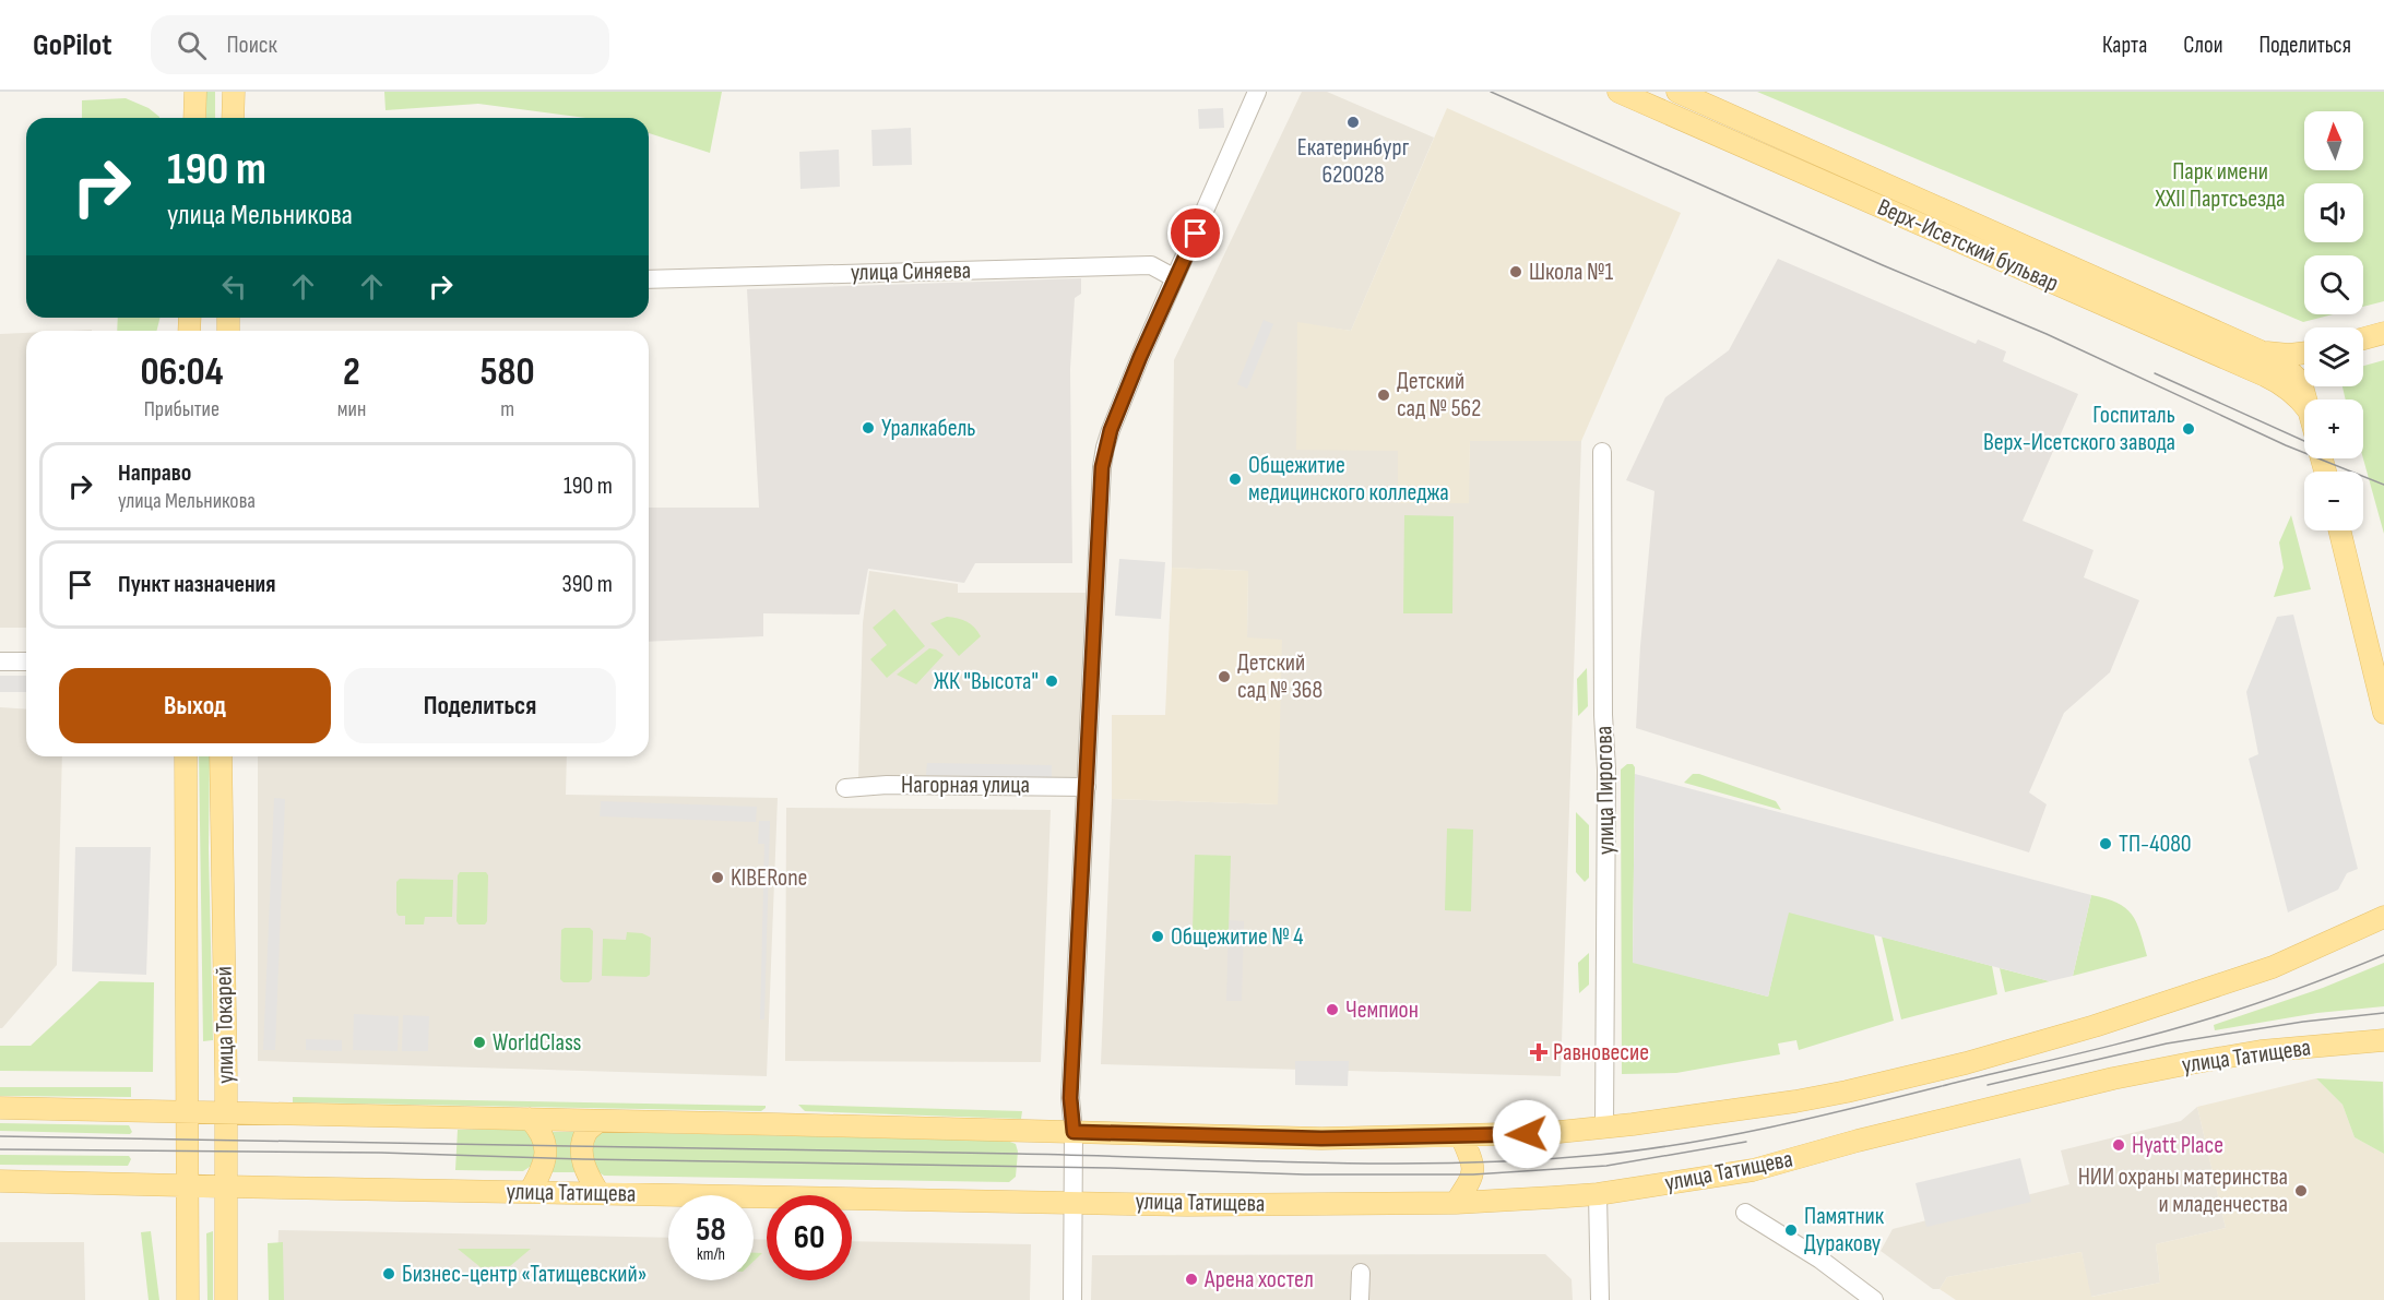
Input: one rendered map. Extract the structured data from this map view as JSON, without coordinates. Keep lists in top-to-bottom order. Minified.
{"streets":{"main road":["Верх-Исетский бульвар","улица Токарей","улица Татищева"],"street":["улица Синяева","Нагорная улица","улица Пирогова"]},"crossings":[["улица Токарей","улица Татищева"]],"parks":["Парк имени XXII Партсъезда"],"places":{"other":["Екатеринбург 620028","Школа №1","Детский сад № 562","Уралкабель","Госпиталь Верх-Исетского завода","Общежитие медицинского колледжа","Детский сад № 368","ЖК \"Высота\"","ТП-4080","KIBERone","Общежитие № 4","Чемпион","WorldClass","Hyatt Place","НИИ охраны материнства и младенчества","Памятник Дуракову","Бизнес-центр «Татищевский»","Арена хостел"],"health":["Равновесие"]},"north":"top","page":{"header":"GoPilot","search":"Поиск","nav":["Карта","Слои","Поделиться"],"map_buttons":["+","−"],"turn":["190 m","улица Мельникова"],"eta":["06:04","Прибытие","2","мин","580","m"],"list":[{"name":"Направо","note":"улица Мельникова","value":"190 m"},{"name":"Пункт назначения","value":"390 m"}],"buttons":["Выход","Поделиться"],"speed":"58 km/h","limit":"60"}}
